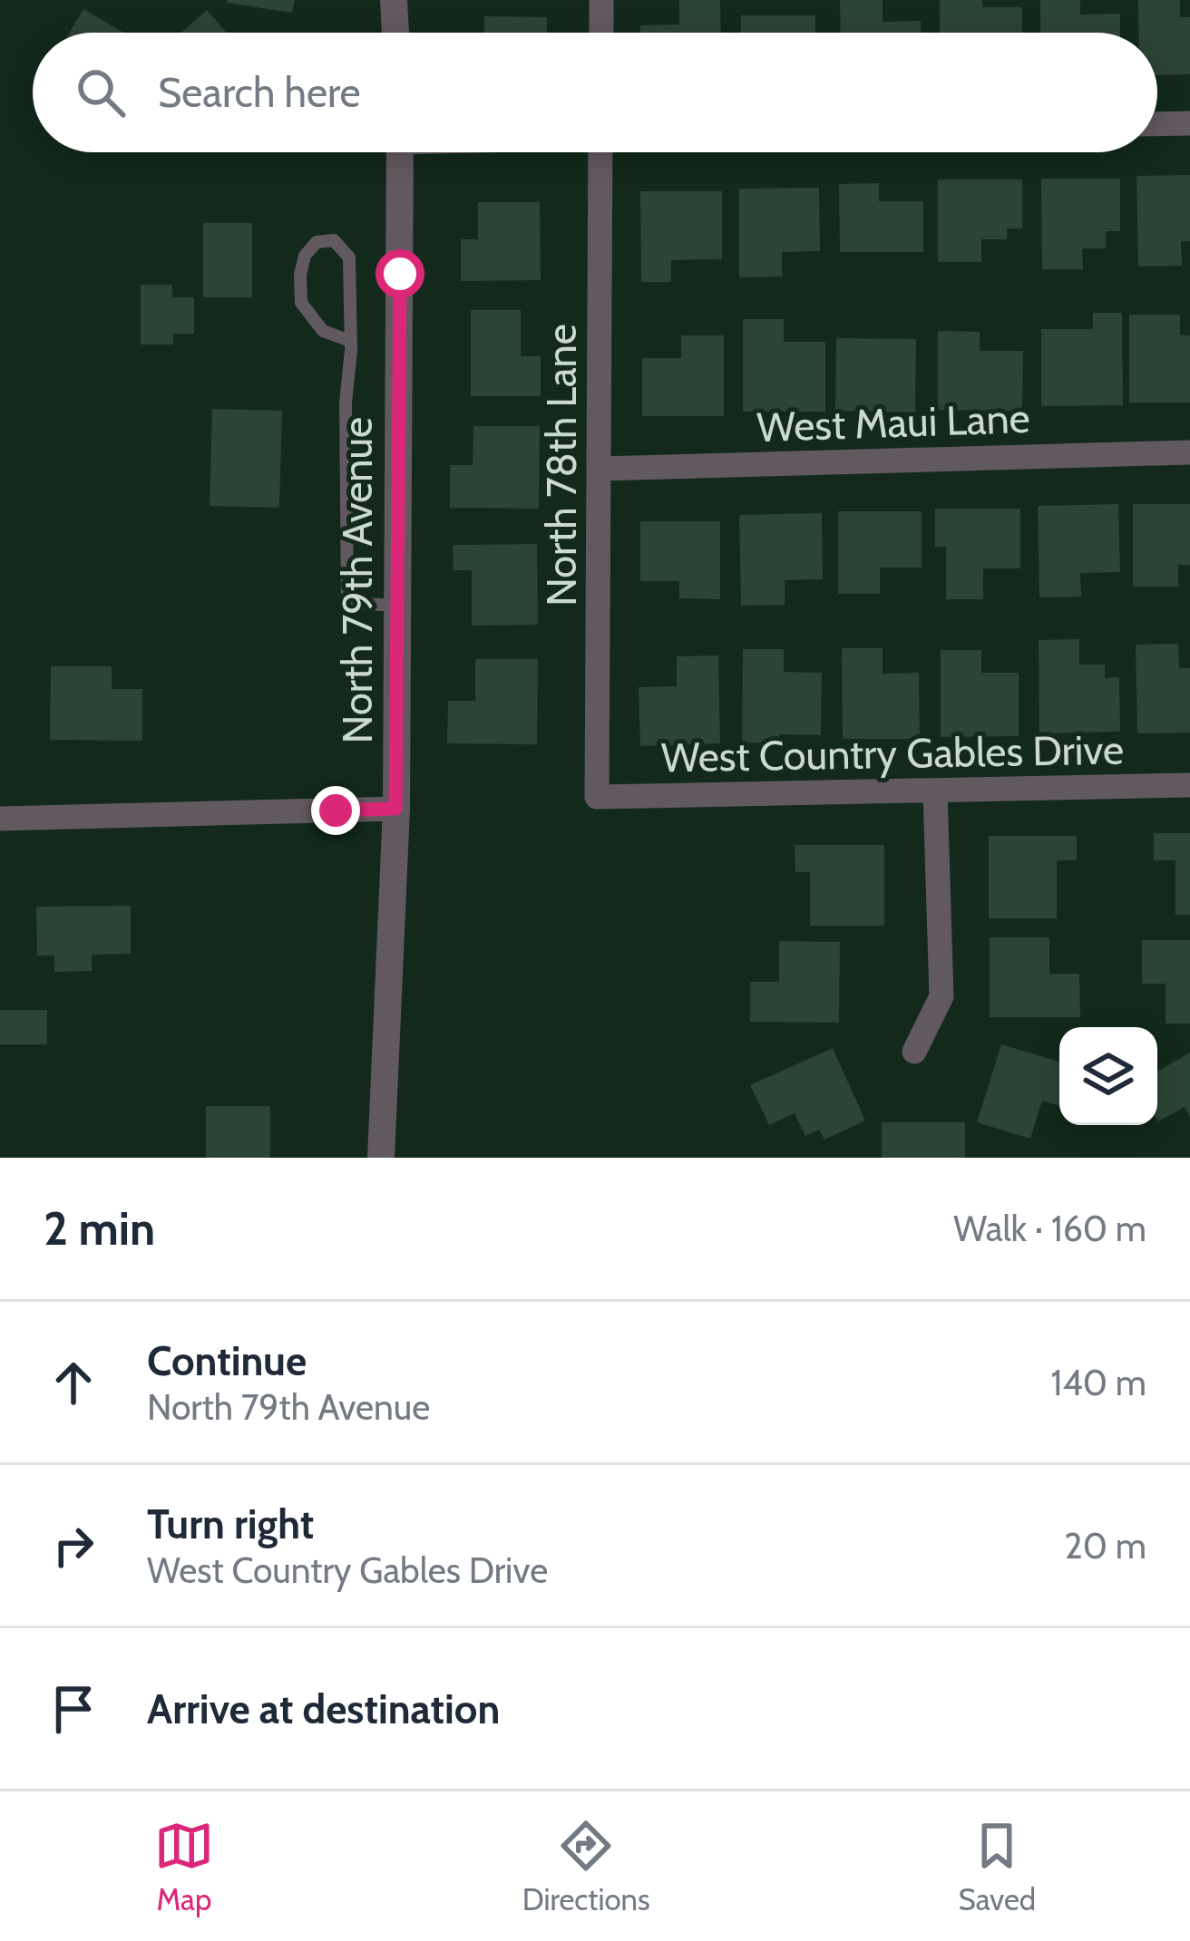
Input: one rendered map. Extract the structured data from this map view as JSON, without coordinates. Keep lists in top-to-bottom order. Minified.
{"streets":{"street":["West Maui Lane","North 78th Lane","North 79th Avenue","West Country Gables Drive"]},"crossings":[["West Maui Lane","North 78th Lane"],["North 78th Lane","West Country Gables Drive"]],"page":{"search":"Search here","heading":["2 min","Walk · 160 m"],"list":[["Continue","North 79th Avenue","140 m"],["Turn right","West Country Gables Drive","20 m"],"Arrive at destination"],"nav":["Map","Directions","Saved"]}}
